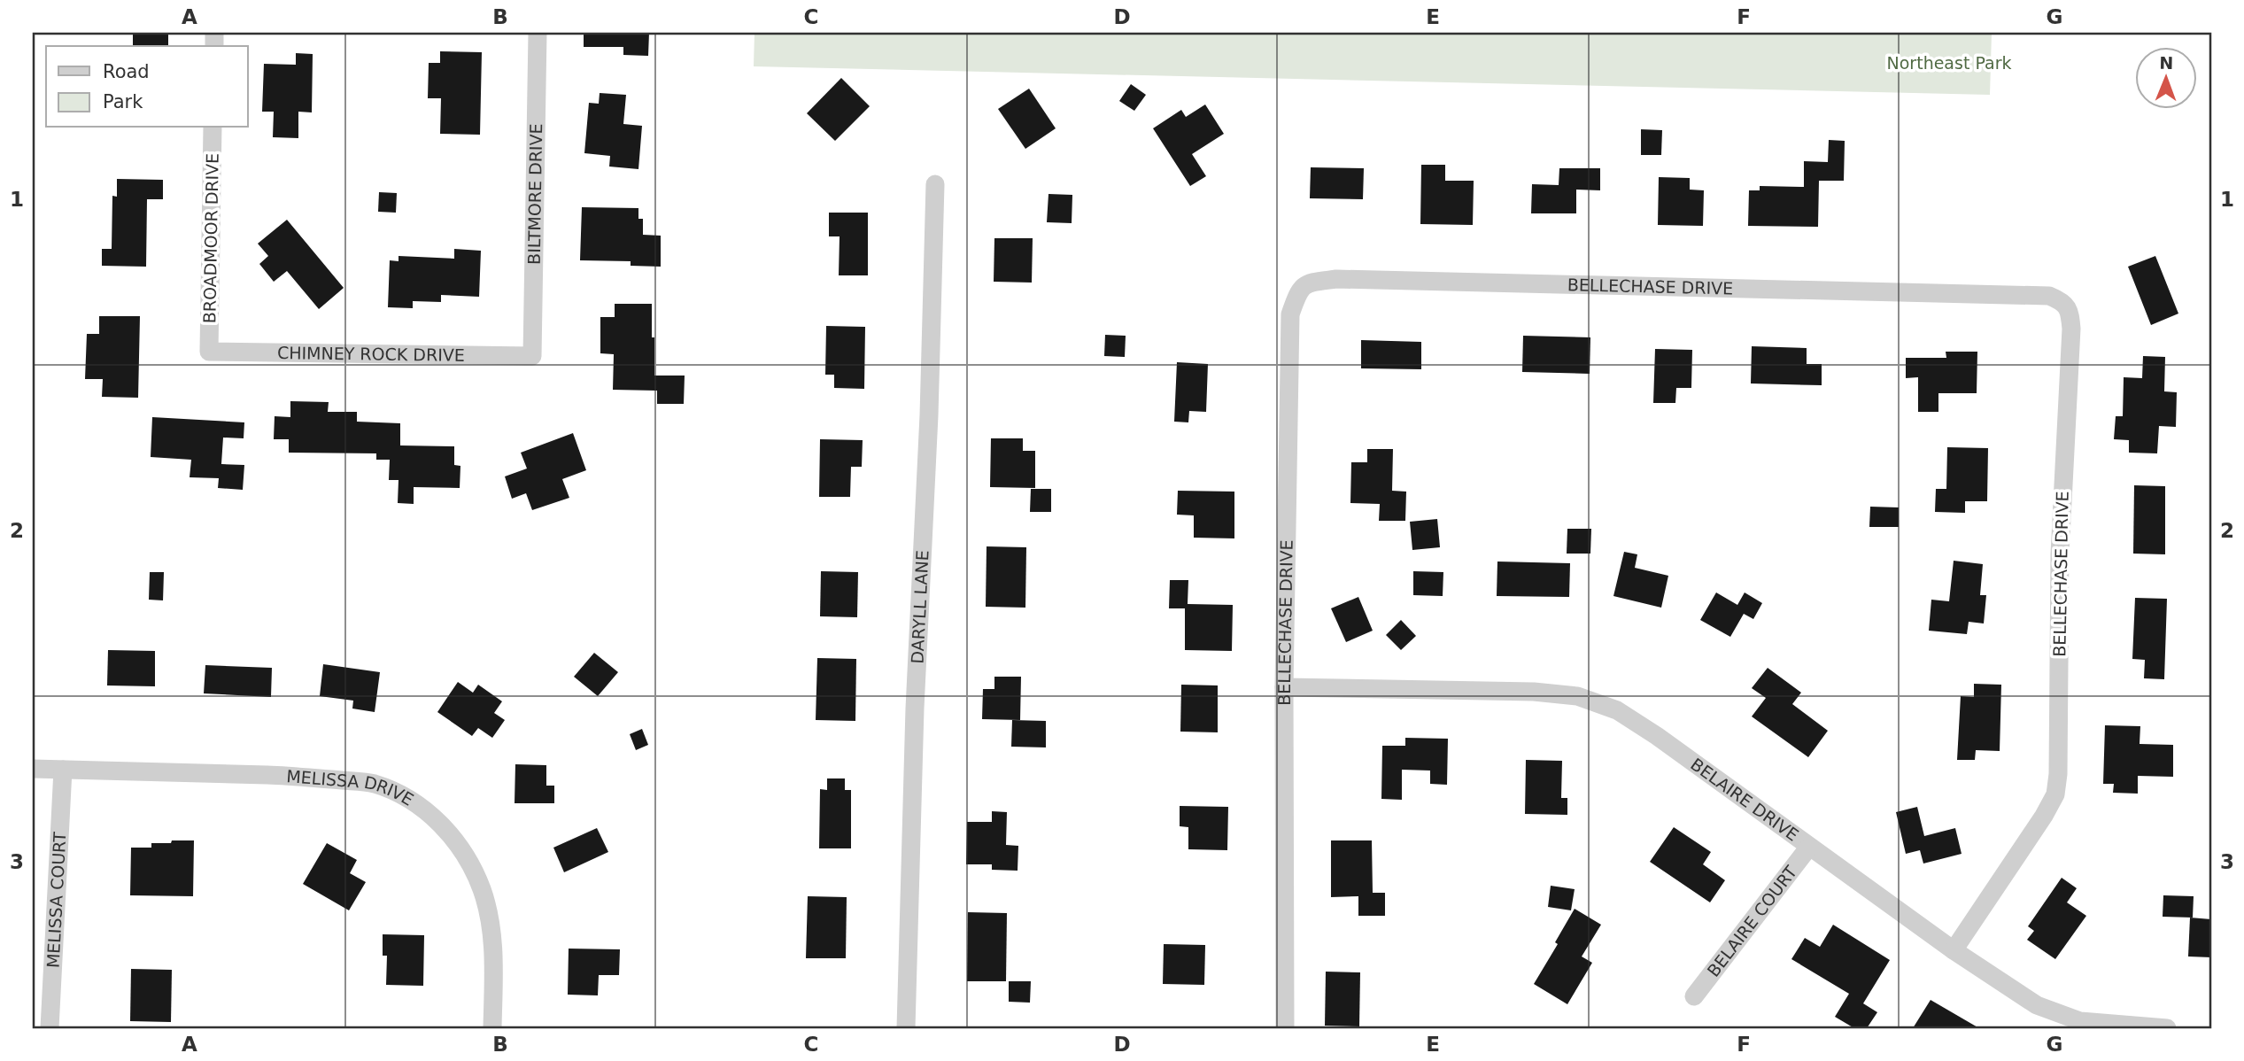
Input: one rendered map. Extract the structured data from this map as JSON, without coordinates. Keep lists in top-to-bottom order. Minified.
{"streets":{"street":["BILTMORE DRIVE","BROADMOOR DRIVE","BELLECHASE DRIVE","CHIMNEY ROCK DRIVE","DARYLL LANE","MELISSA DRIVE","BELAIRE DRIVE","MELISSA COURT","BELAIRE COURT"]},"crossings":[["BILTMORE DRIVE","CHIMNEY ROCK DRIVE"],["BROADMOOR DRIVE","CHIMNEY ROCK DRIVE"],["BELLECHASE DRIVE","BELAIRE DRIVE"],["MELISSA DRIVE","MELISSA COURT"],["BELAIRE DRIVE","BELAIRE COURT"]],"parks":["Northeast Park"],"legend":["Road","Park"],"north":"top","grid":{"columns":["A","B","C","D","E","F","G"],"rows":["1","2","3"]}}
